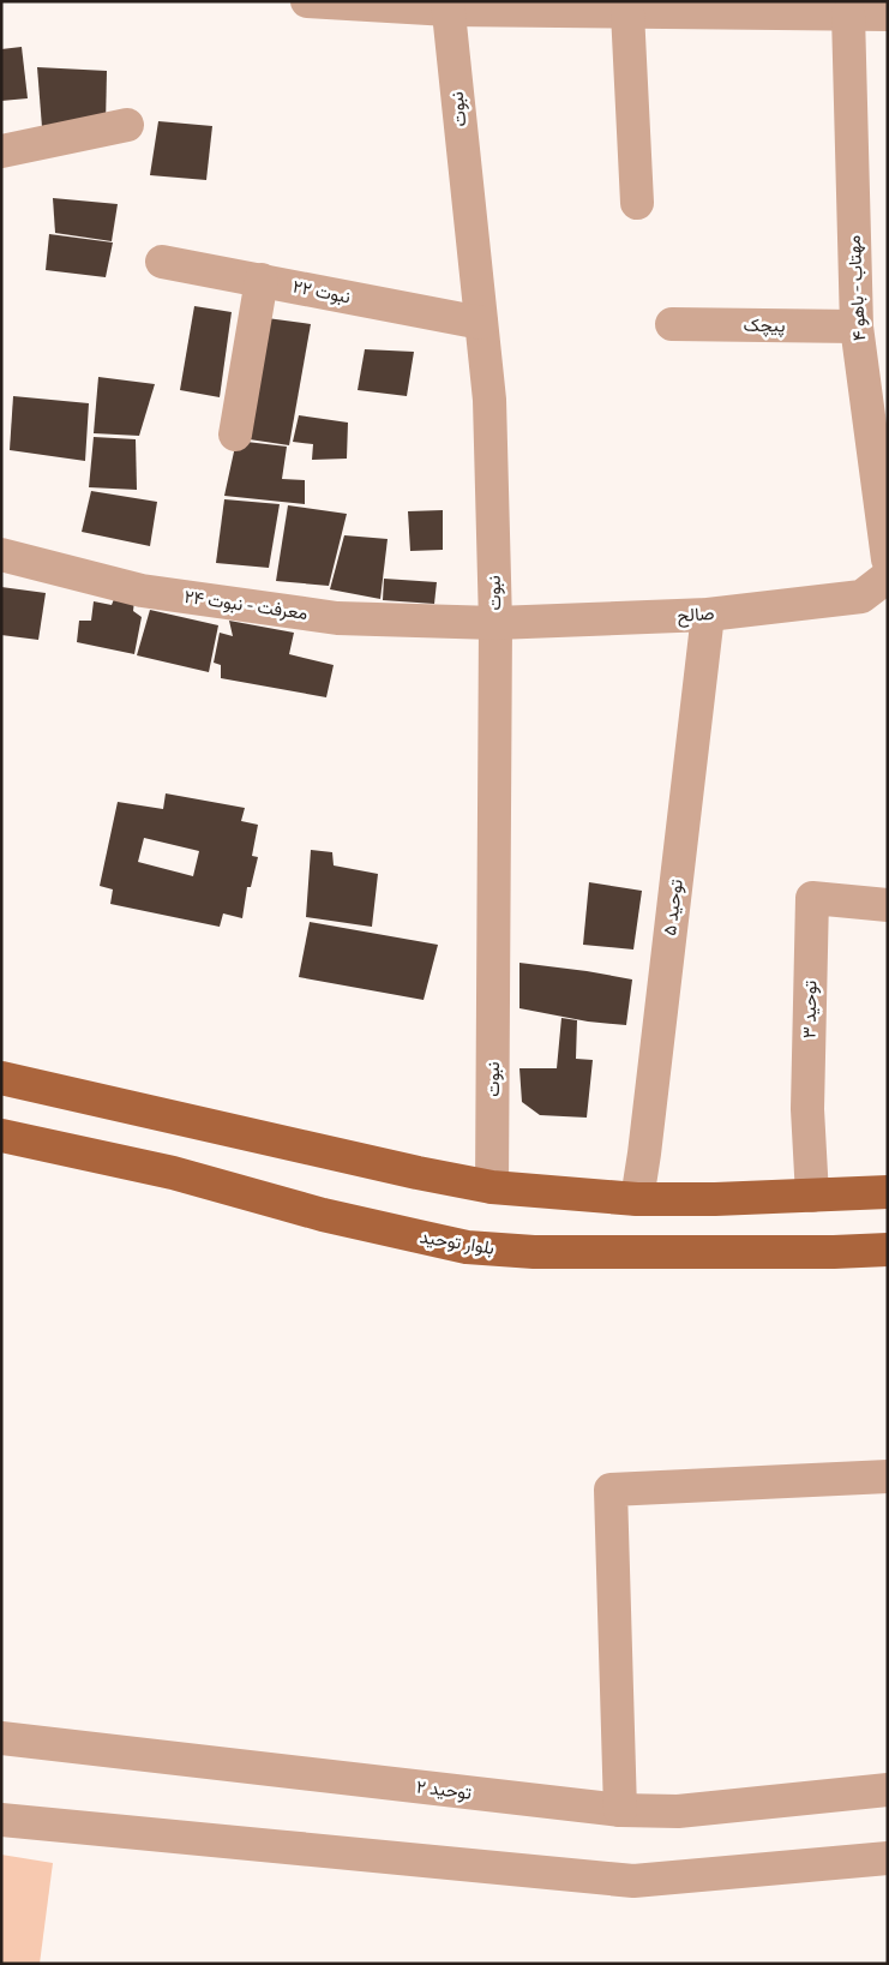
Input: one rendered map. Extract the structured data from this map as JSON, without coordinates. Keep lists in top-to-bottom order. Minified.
{"streets":{"main road":["بلوار توحید"],"street":["نبوت","مهتاب - باهو ۴","نبوت ۲۲","پیچک","معرفت - نبوت ۲۴","صالح","توحید ۵","توحید ۳","توحید ۲"]},"crossings":[["نبوت","نبوت ۲۲"],["نبوت","معرفت - نبوت ۲۴"],["نبوت","صالح"],["مهتاب - باهو ۴","پیچک"],["معرفت - نبوت ۲۴","صالح"],["صالح","توحید ۵"]]}
